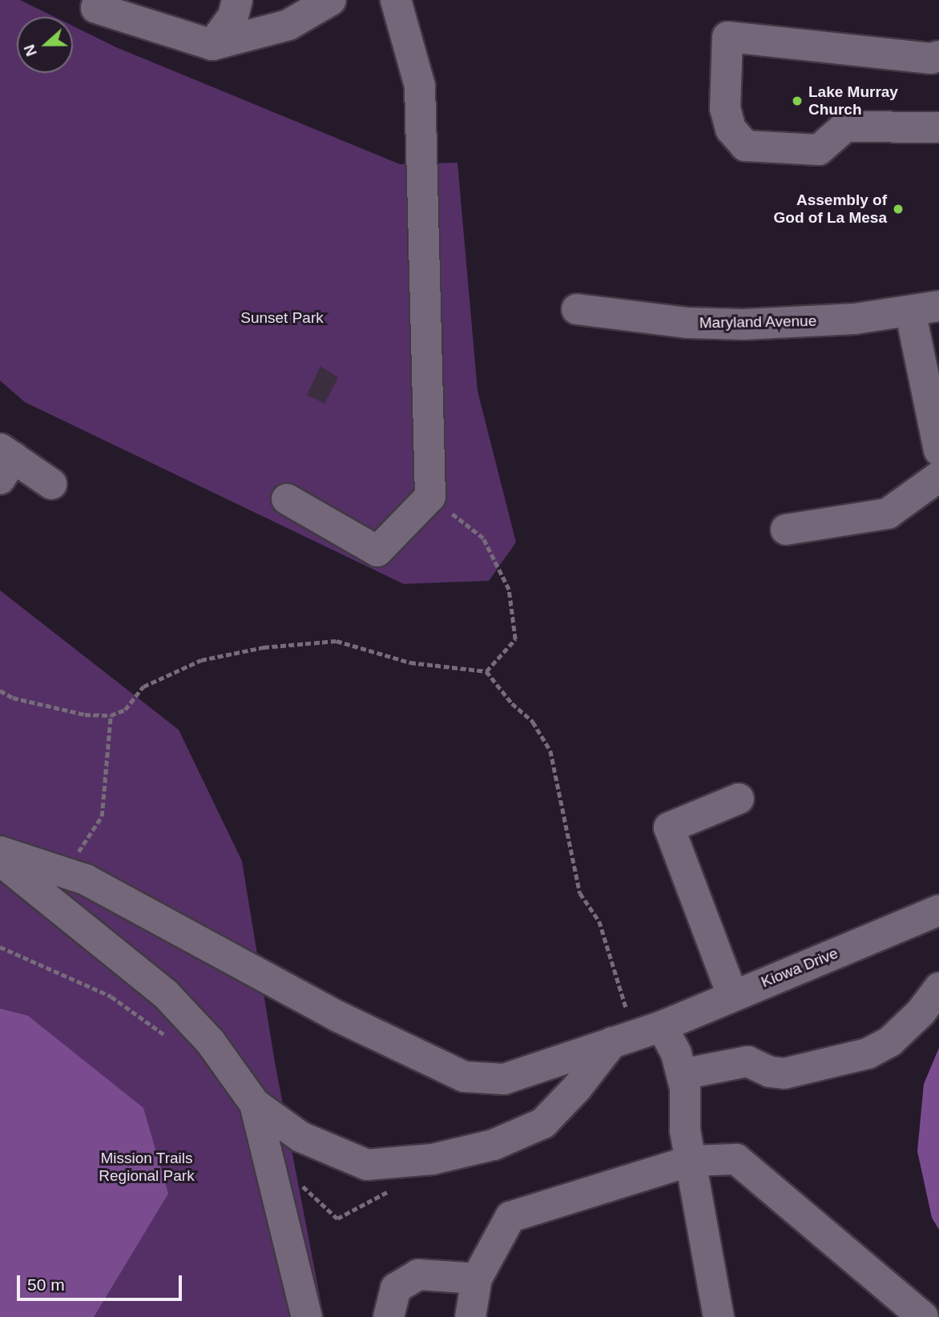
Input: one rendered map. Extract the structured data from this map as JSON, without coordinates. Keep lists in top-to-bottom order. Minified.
{"streets":{"street":["Maryland Avenue","Kiowa Drive"]},"parks":["Sunset Park","Mission Trails Regional Park"],"places":["Lake Murray Church","Assembly of God of La Mesa"],"scale_bar":"50 m","north":"left"}
